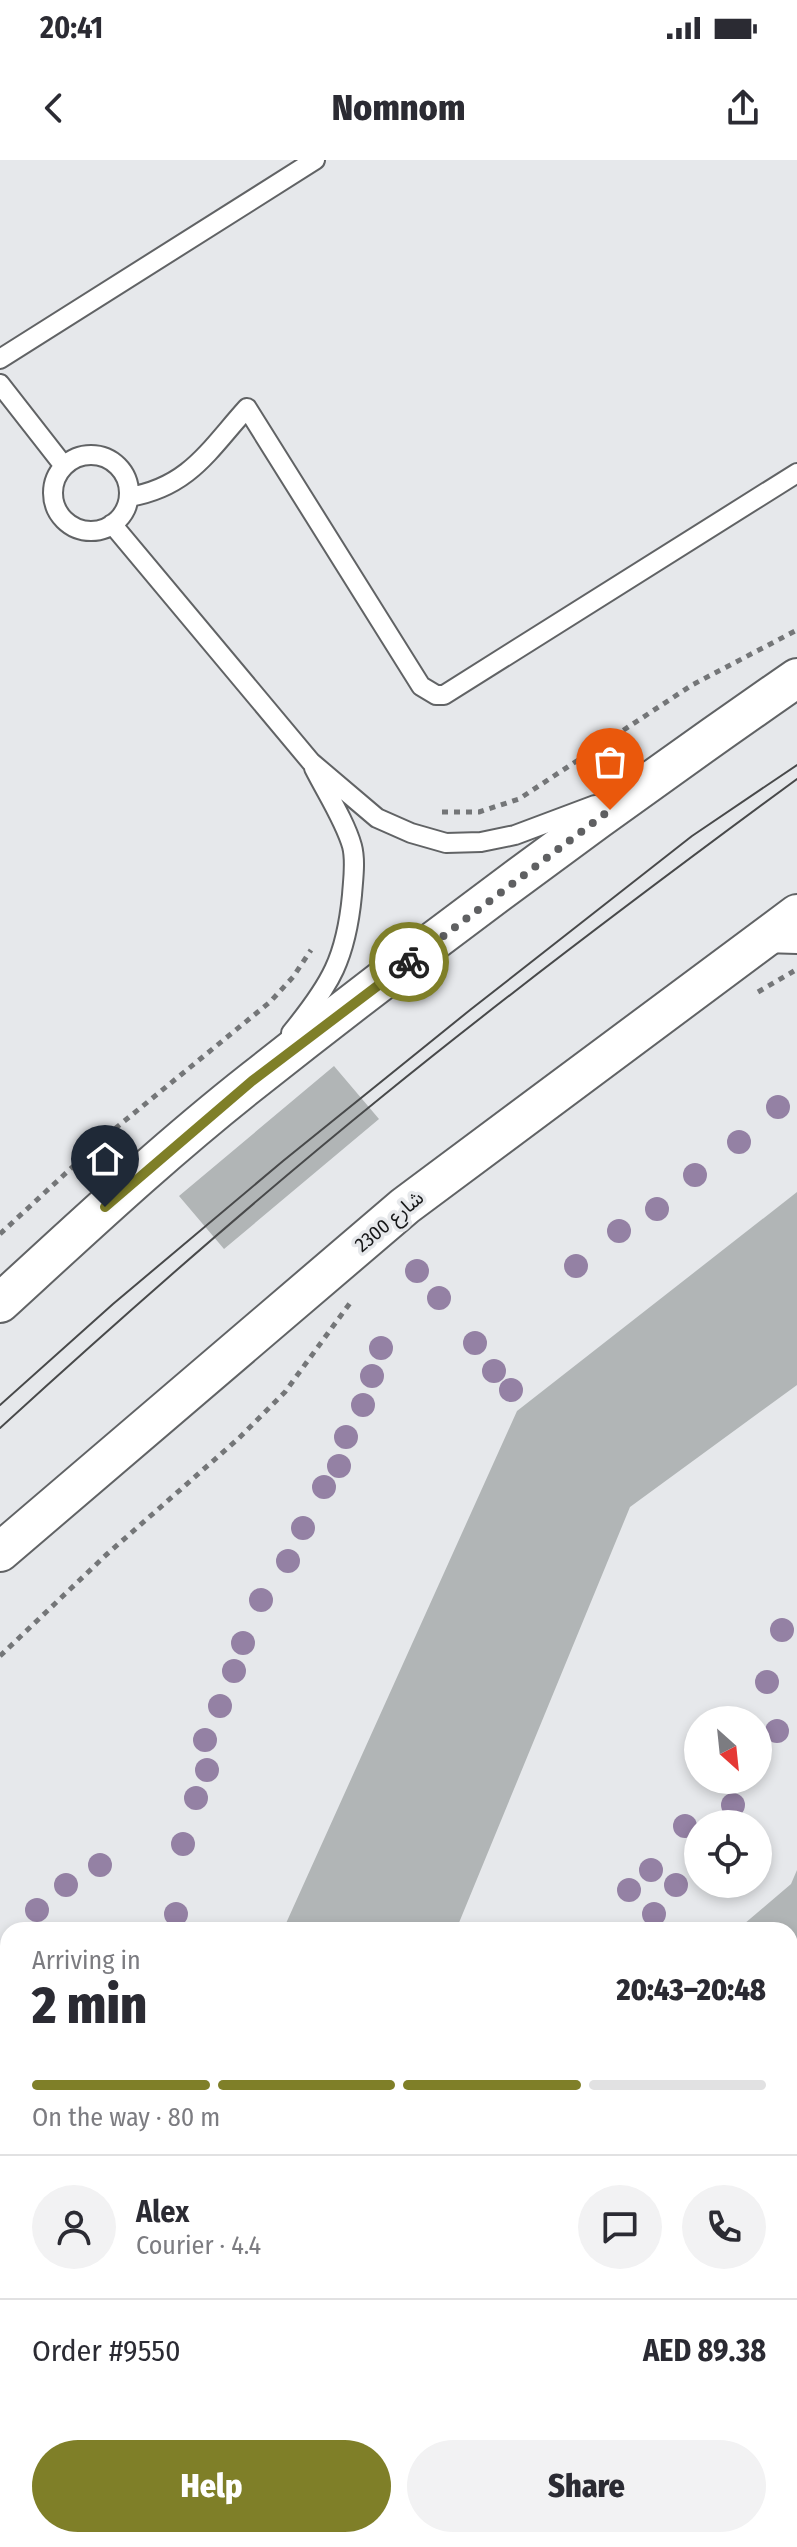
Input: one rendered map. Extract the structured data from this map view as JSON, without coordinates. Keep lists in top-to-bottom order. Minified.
{"streets":{"street":["شارع 2300"]},"north":"bottom right","page":{"status":"20:41","header":"Nomnom","heading":["2 min","Arriving in","20:43–20:48"],"panel":["Alex","Courier · 4.4","Order #9550","AED 89.38"],"bar":"On the way · 80 m","buttons":["Help","Share"]}}
